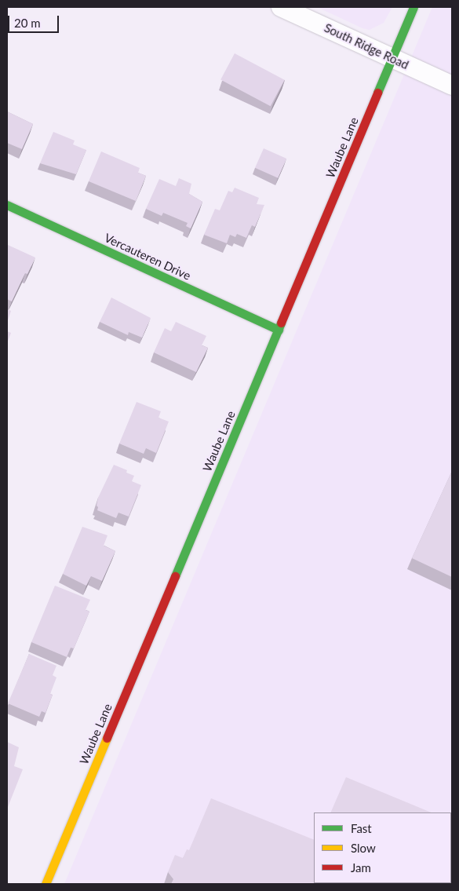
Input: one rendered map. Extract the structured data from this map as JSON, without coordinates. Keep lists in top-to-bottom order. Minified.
{"streets":{"main road":["Waube Lane","Vercauteren Drive"],"street":["South Ridge Road"]},"crossings":[["South Ridge Road","Waube Lane"],["Waube Lane","Vercauteren Drive"]],"legend":["Fast","Slow","Jam"],"scale_bar":"20 m"}
